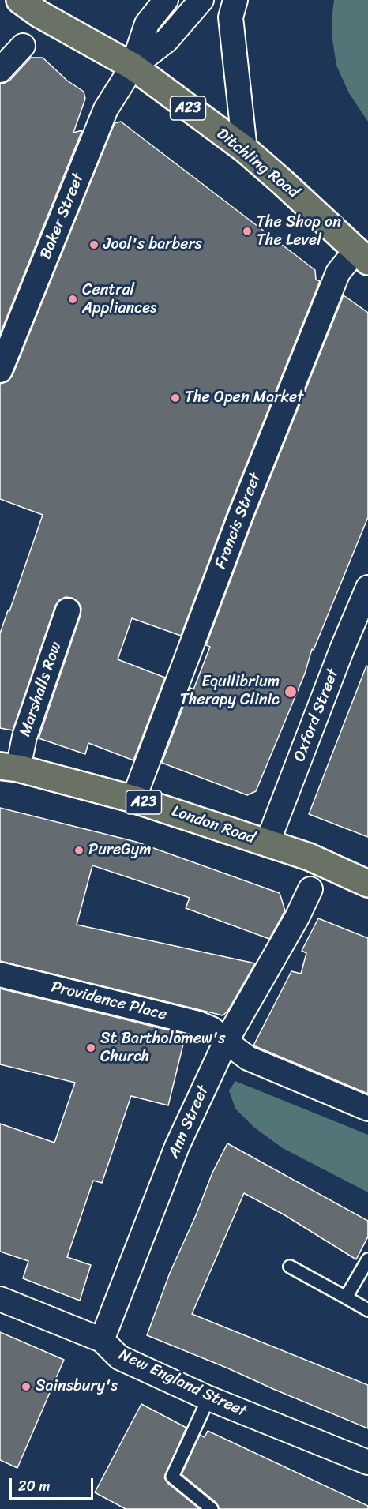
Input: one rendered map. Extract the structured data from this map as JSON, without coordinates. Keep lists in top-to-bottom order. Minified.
{"streets":{"highway":["A23","Ditchling Road","London Road"],"street":["Baker Street","Francis Street","Marshalls Row","Oxford Street","Providence Place","Ann Street","New England Street"]},"crossings":[["Ditchling Road","Baker Street"],["Ditchling Road","Francis Street"],["Francis Street","London Road"],["Marshalls Row","London Road"],["Oxford Street","London Road"],["Providence Place","Ann Street"],["Ann Street","New England Street"]],"places":["The Shop on The Level","Jool's barbers","Central Appliances","The Open Market","Equilibrium Therapy Clinic","PureGym","St Bartholomew's Church","Sainsbury's"],"scale_bar":"20 m"}
